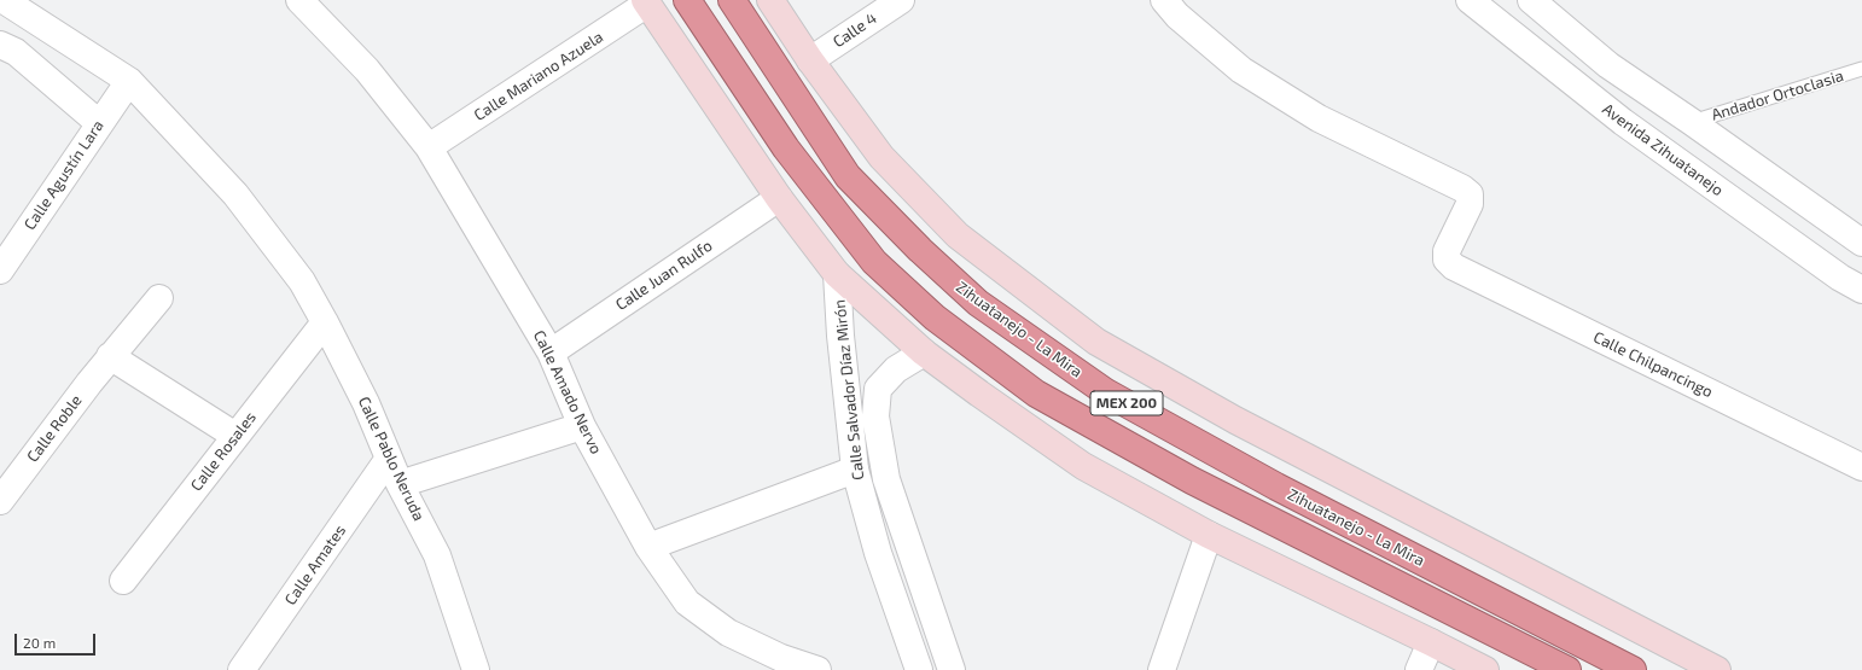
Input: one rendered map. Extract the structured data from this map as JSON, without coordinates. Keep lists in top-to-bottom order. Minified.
{"streets":{"highway":["Zihuatanejo - La Mira","MEX 200"],"street":["Calle 4","Calle Mariano Azuela","Avenida Zihuatanejo","Calle Agustín Lara","Calle Juan Rulfo","Calle Chilpancingo","Calle Salvador Díaz Mirón","Calle Amado Nervo","Calle Roble","Calle Rosales","Calle Pablo Neruda","Calle Amates"],"lane":["Andador Ortoclasia"]},"crossings":[["Calle Mariano Azuela","Calle Amado Nervo"],["Calle Agustín Lara","Calle Pablo Neruda"],["Calle Juan Rulfo","Calle Amado Nervo"],["Calle Rosales","Calle Pablo Neruda"],["Calle Pablo Neruda","Calle Amates"]],"scale_bar":"20 m"}
